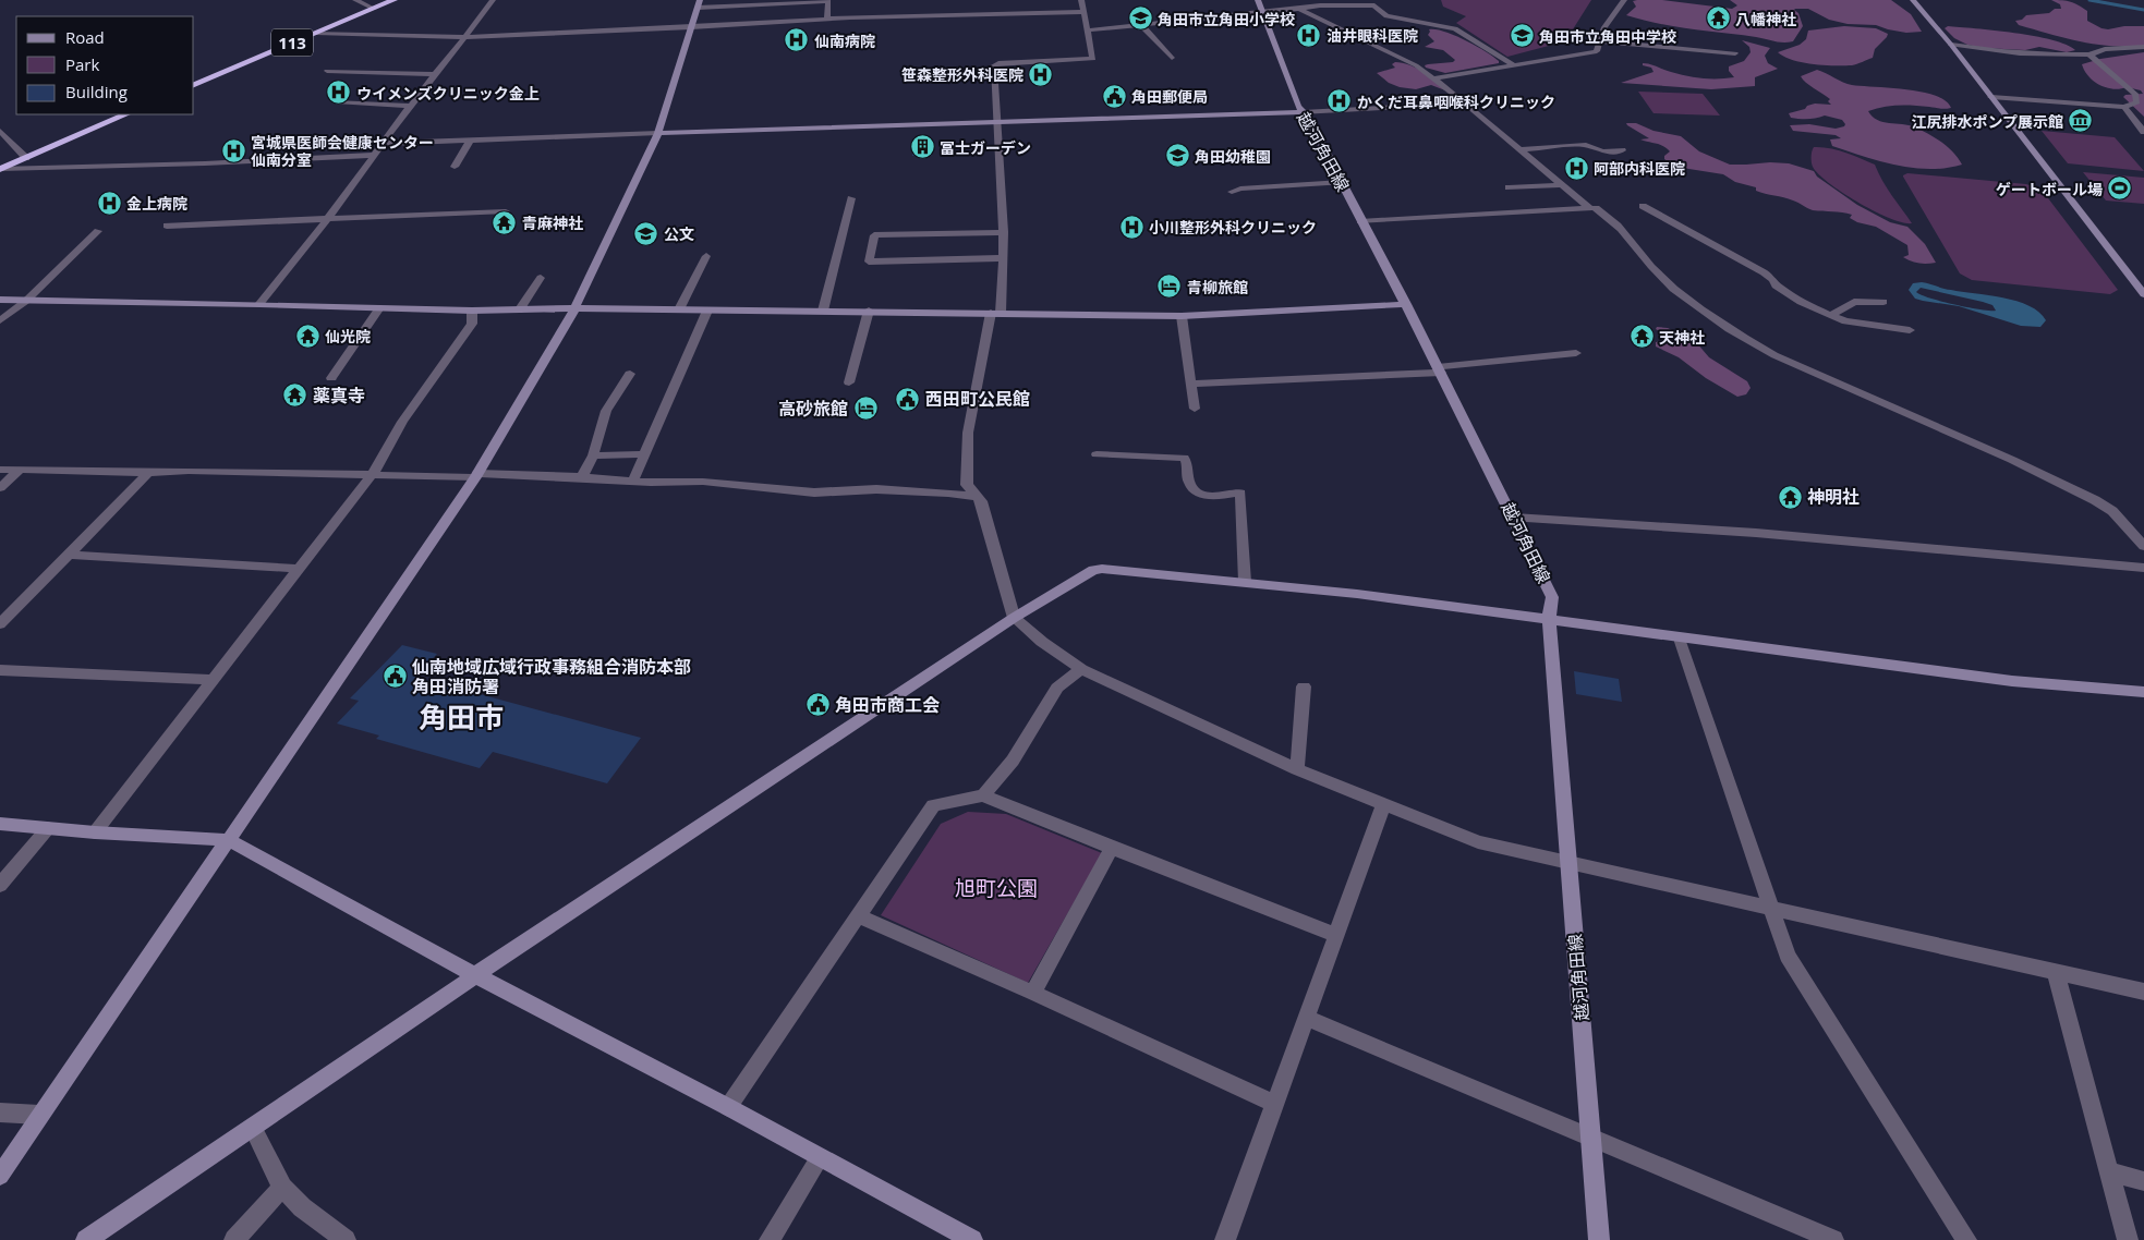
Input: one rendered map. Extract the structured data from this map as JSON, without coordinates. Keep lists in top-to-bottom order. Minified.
{"streets":{"highway":["113"],"street":["越河角田線"]},"districts":["角田市"],"parks":["旭町公園"],"places":{"school or university":["角田市立角田小学校","角田市立角田中学校","角田幼稚園","公文"],"temple":["八幡神社","青麻神社","仙光院","天神社","薬真寺","神明社"],"hospital":["油井眼科医院","仙南病院","笹森整形外科医院","ウイメンズクリニック金上","かくだ耳鼻咽喉科クリニック","宮城県医師会健康センター 仙南分室","阿部内科医院","金上病院","小川整形外科クリニック"],"public building":["角田郵便局","西田町公民館","仙南地域広域行政事務組合消防本部 角田消防署","角田市商工会"],"museum":["江尻排水ポンプ展示館"],"building":["冨士ガーデン"],"sports":["ゲートボール場"],"hotel":["青柳旅館","高砂旅館"]},"legend":["Road","Park","Building"]}
